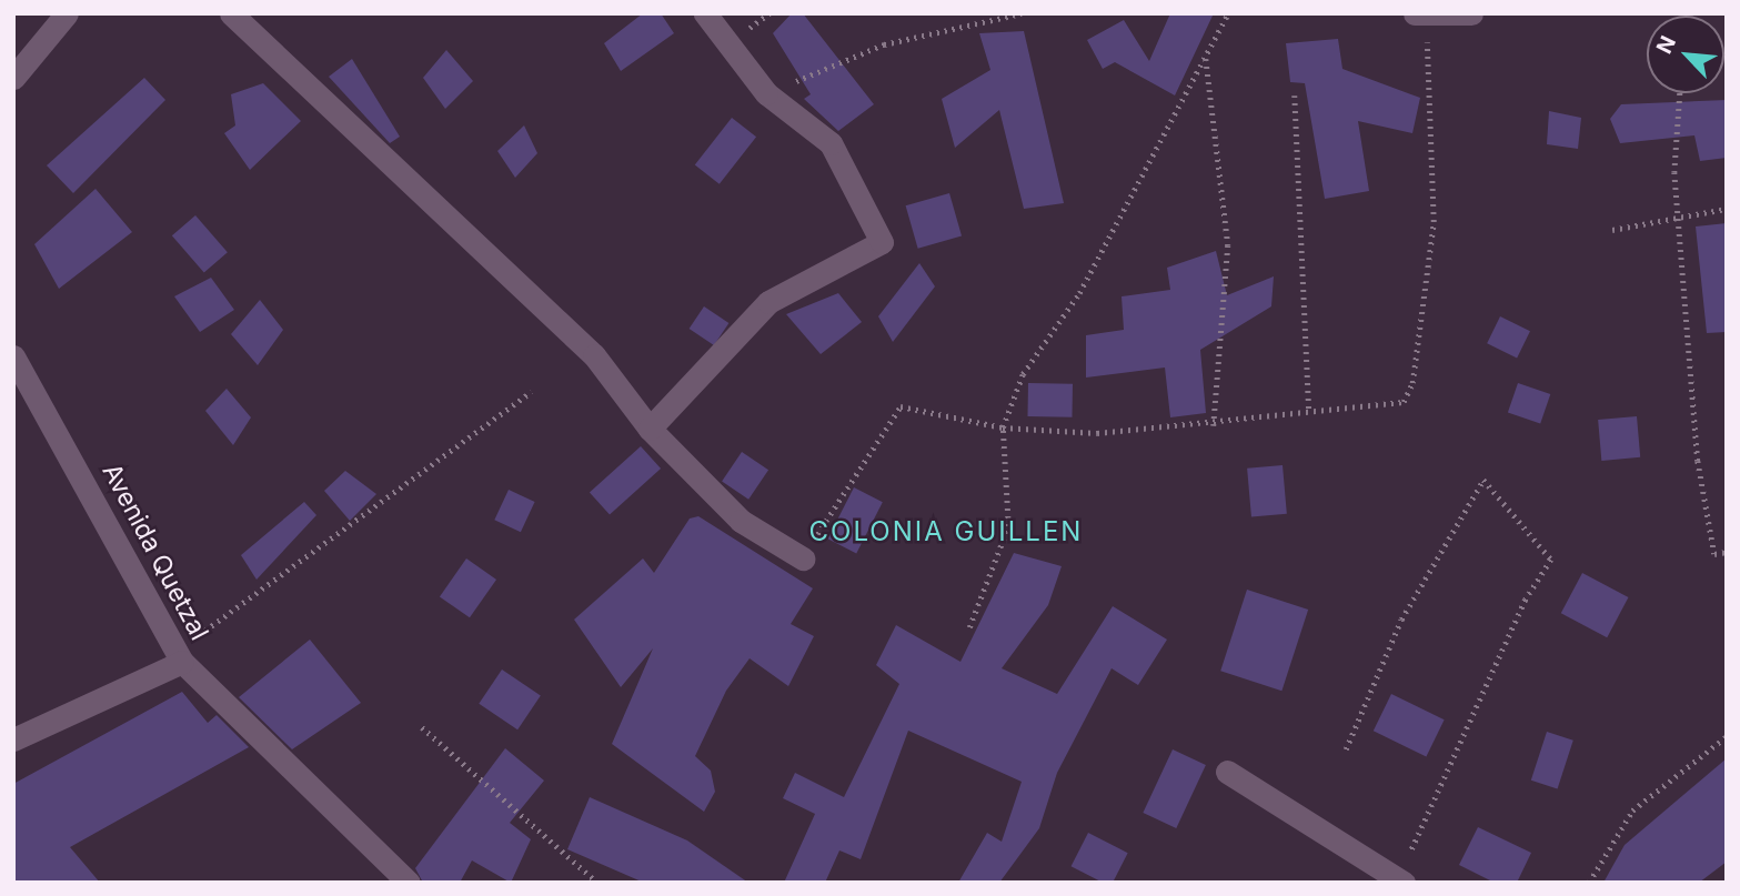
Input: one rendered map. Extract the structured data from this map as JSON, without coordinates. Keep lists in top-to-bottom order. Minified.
{"streets":{"street":["Avenida Quetzal"]},"districts":["COLONIA GUILLEN"],"north":"top left"}
